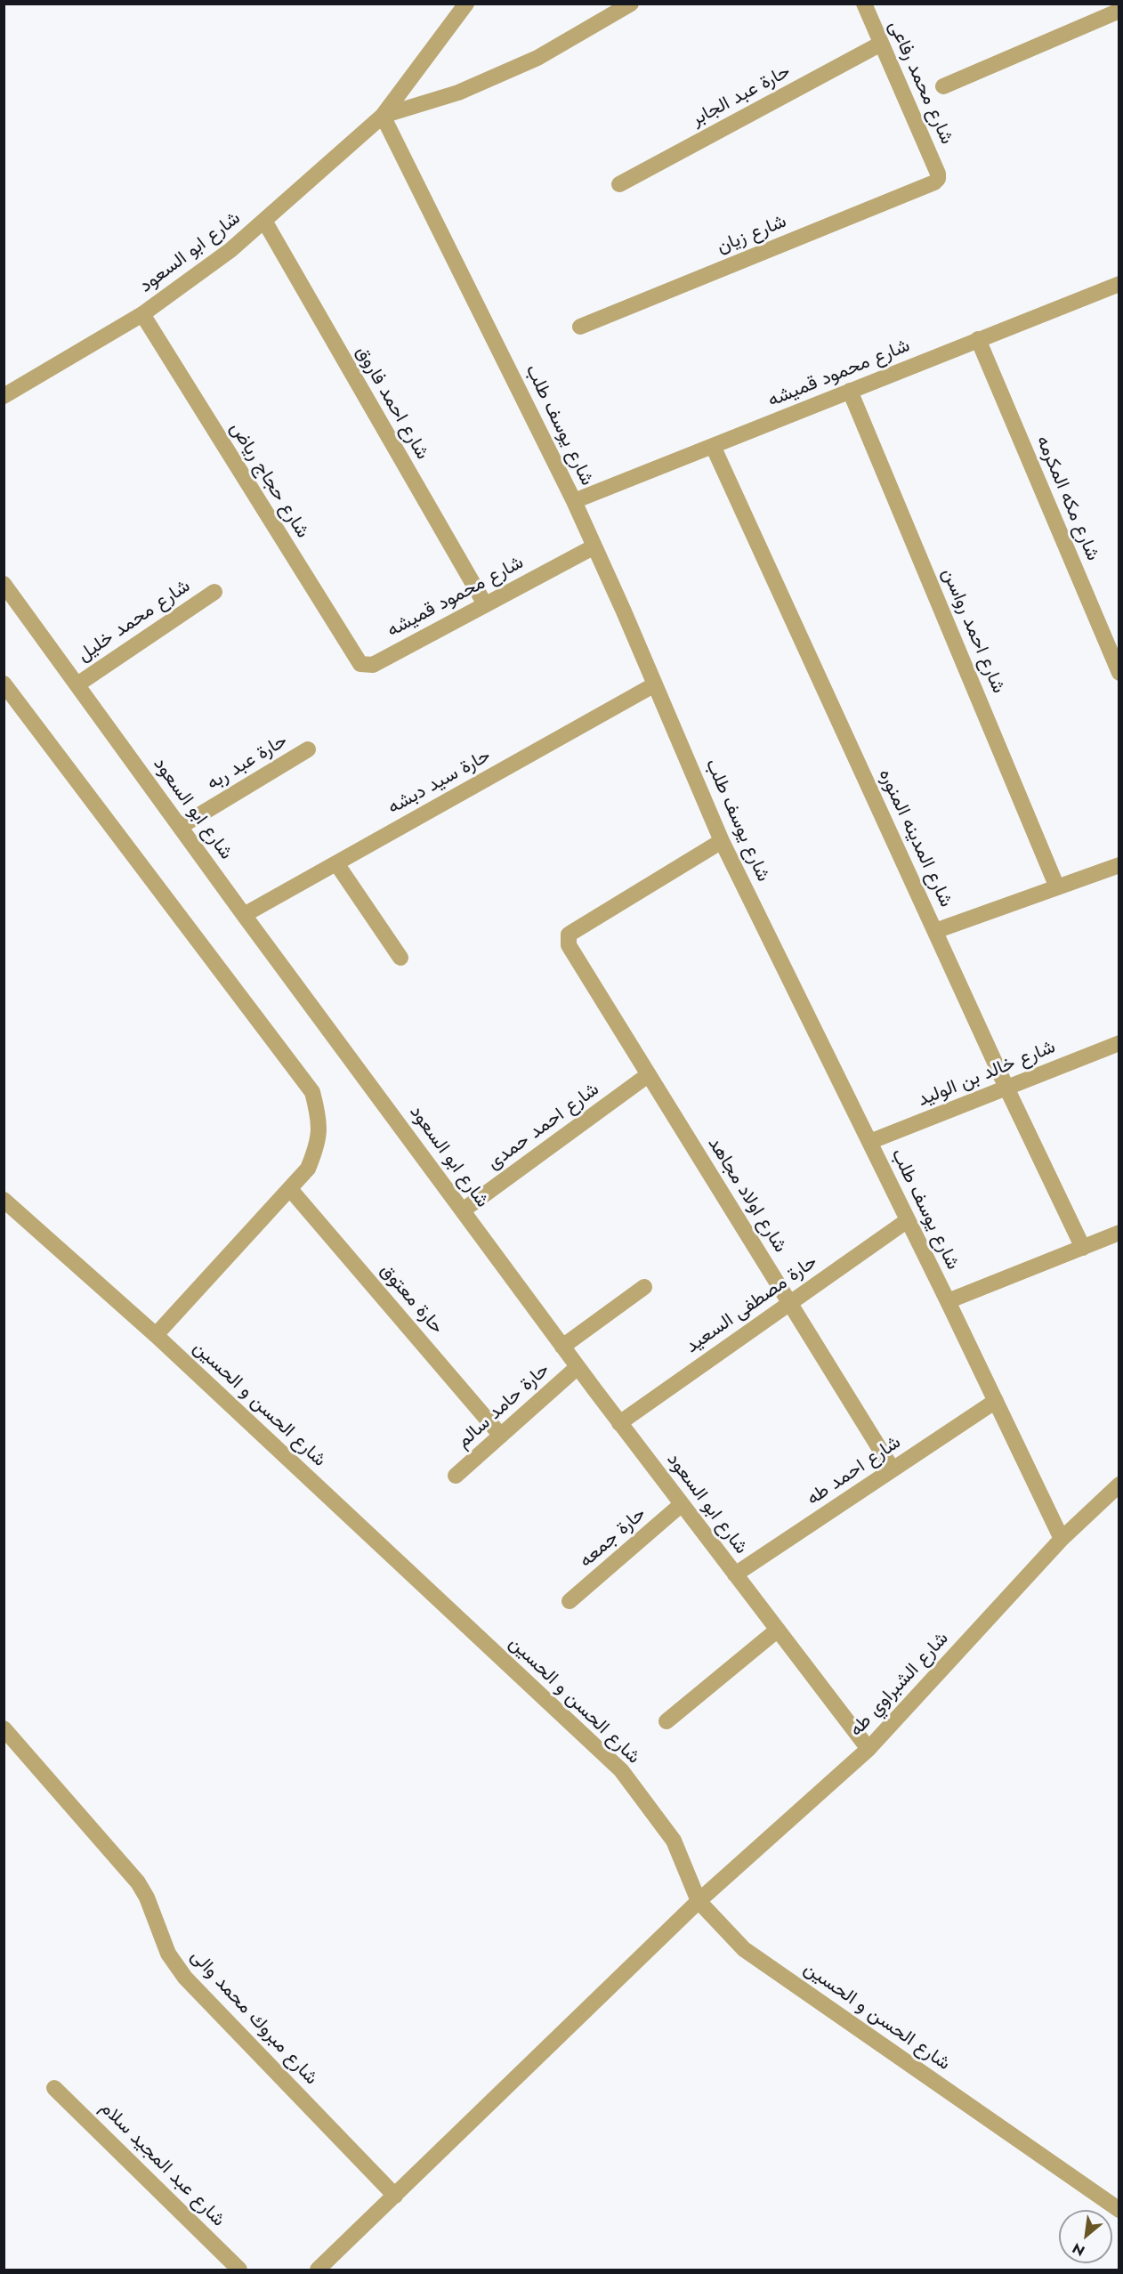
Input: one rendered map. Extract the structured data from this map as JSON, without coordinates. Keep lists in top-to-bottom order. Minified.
{"streets":{"street":["شارع محمد رفاعى","حارة عبد الجابر","شارع زيان","شارع ابو السعود","شارع محمود قميشه","شارع احمد فاروق","شارع يوسف طلب","شارع حجاج رياض","شارع مكه المكرمه","شارع محمد خليل","شارع احمد رواسن","حارة عبد ربه","حارة سيد دبشه","شارع المدينه المنوره","شارع خالد بن الوليد","شارع احمد حمدى","شارع اولاد مجاهد","حارة معتوق","حارة مصطفى السعيد","شارع الحسن و الحسين","حارة حامد سالم","شارع احمد طه","حارة جمعه","شارع الشبراوي طه","شارع مبروك محمد والى","شارع عبد المجيد سلام"]},"crossings":[["شارع محمد رفاعى","حارة عبد الجابر"],["شارع محمد رفاعى","شارع زيان"],["شارع ابو السعود","شارع احمد فاروق"],["شارع ابو السعود","شارع يوسف طلب"],["شارع ابو السعود","شارع حجاج رياض"],["شارع ابو السعود","شارع محمد خليل"],["شارع ابو السعود","حارة عبد ربه"],["شارع ابو السعود","حارة سيد دبشه"],["شارع ابو السعود","شارع احمد حمدى"],["شارع ابو السعود","حارة مصطفى السعيد"],["شارع ابو السعود","حارة حامد سالم"],["شارع ابو السعود","شارع احمد طه"],["شارع ابو السعود","حارة جمعه"],["شارع ابو السعود","شارع الشبراوي طه"],["شارع محمود قميشه","شارع احمد فاروق"],["شارع محمود قميشه","شارع يوسف طلب"],["شارع محمود قميشه","شارع حجاج رياض"],["شارع محمود قميشه","شارع مكه المكرمه"],["شارع محمود قميشه","شارع احمد رواسن"],["شارع محمود قميشه","شارع المدينه المنوره"],["شارع يوسف طلب","حارة سيد دبشه"],["شارع يوسف طلب","شارع خالد بن الوليد"],["شارع يوسف طلب","شارع اولاد مجاهد"],["شارع يوسف طلب","حارة مصطفى السعيد"],["شارع يوسف طلب","شارع احمد طه"],["شارع يوسف طلب","شارع الشبراوي طه"],["شارع المدينه المنوره","شارع خالد بن الوليد"],["شارع احمد حمدى","شارع اولاد مجاهد"],["شارع اولاد مجاهد","حارة مصطفى السعيد"],["شارع اولاد مجاهد","شارع احمد طه"],["حارة معتوق","حارة حامد سالم"],["شارع الحسن و الحسين","شارع الشبراوي طه"],["شارع الشبراوي طه","شارع مبروك محمد والى"]],"north":"bottom left"}
